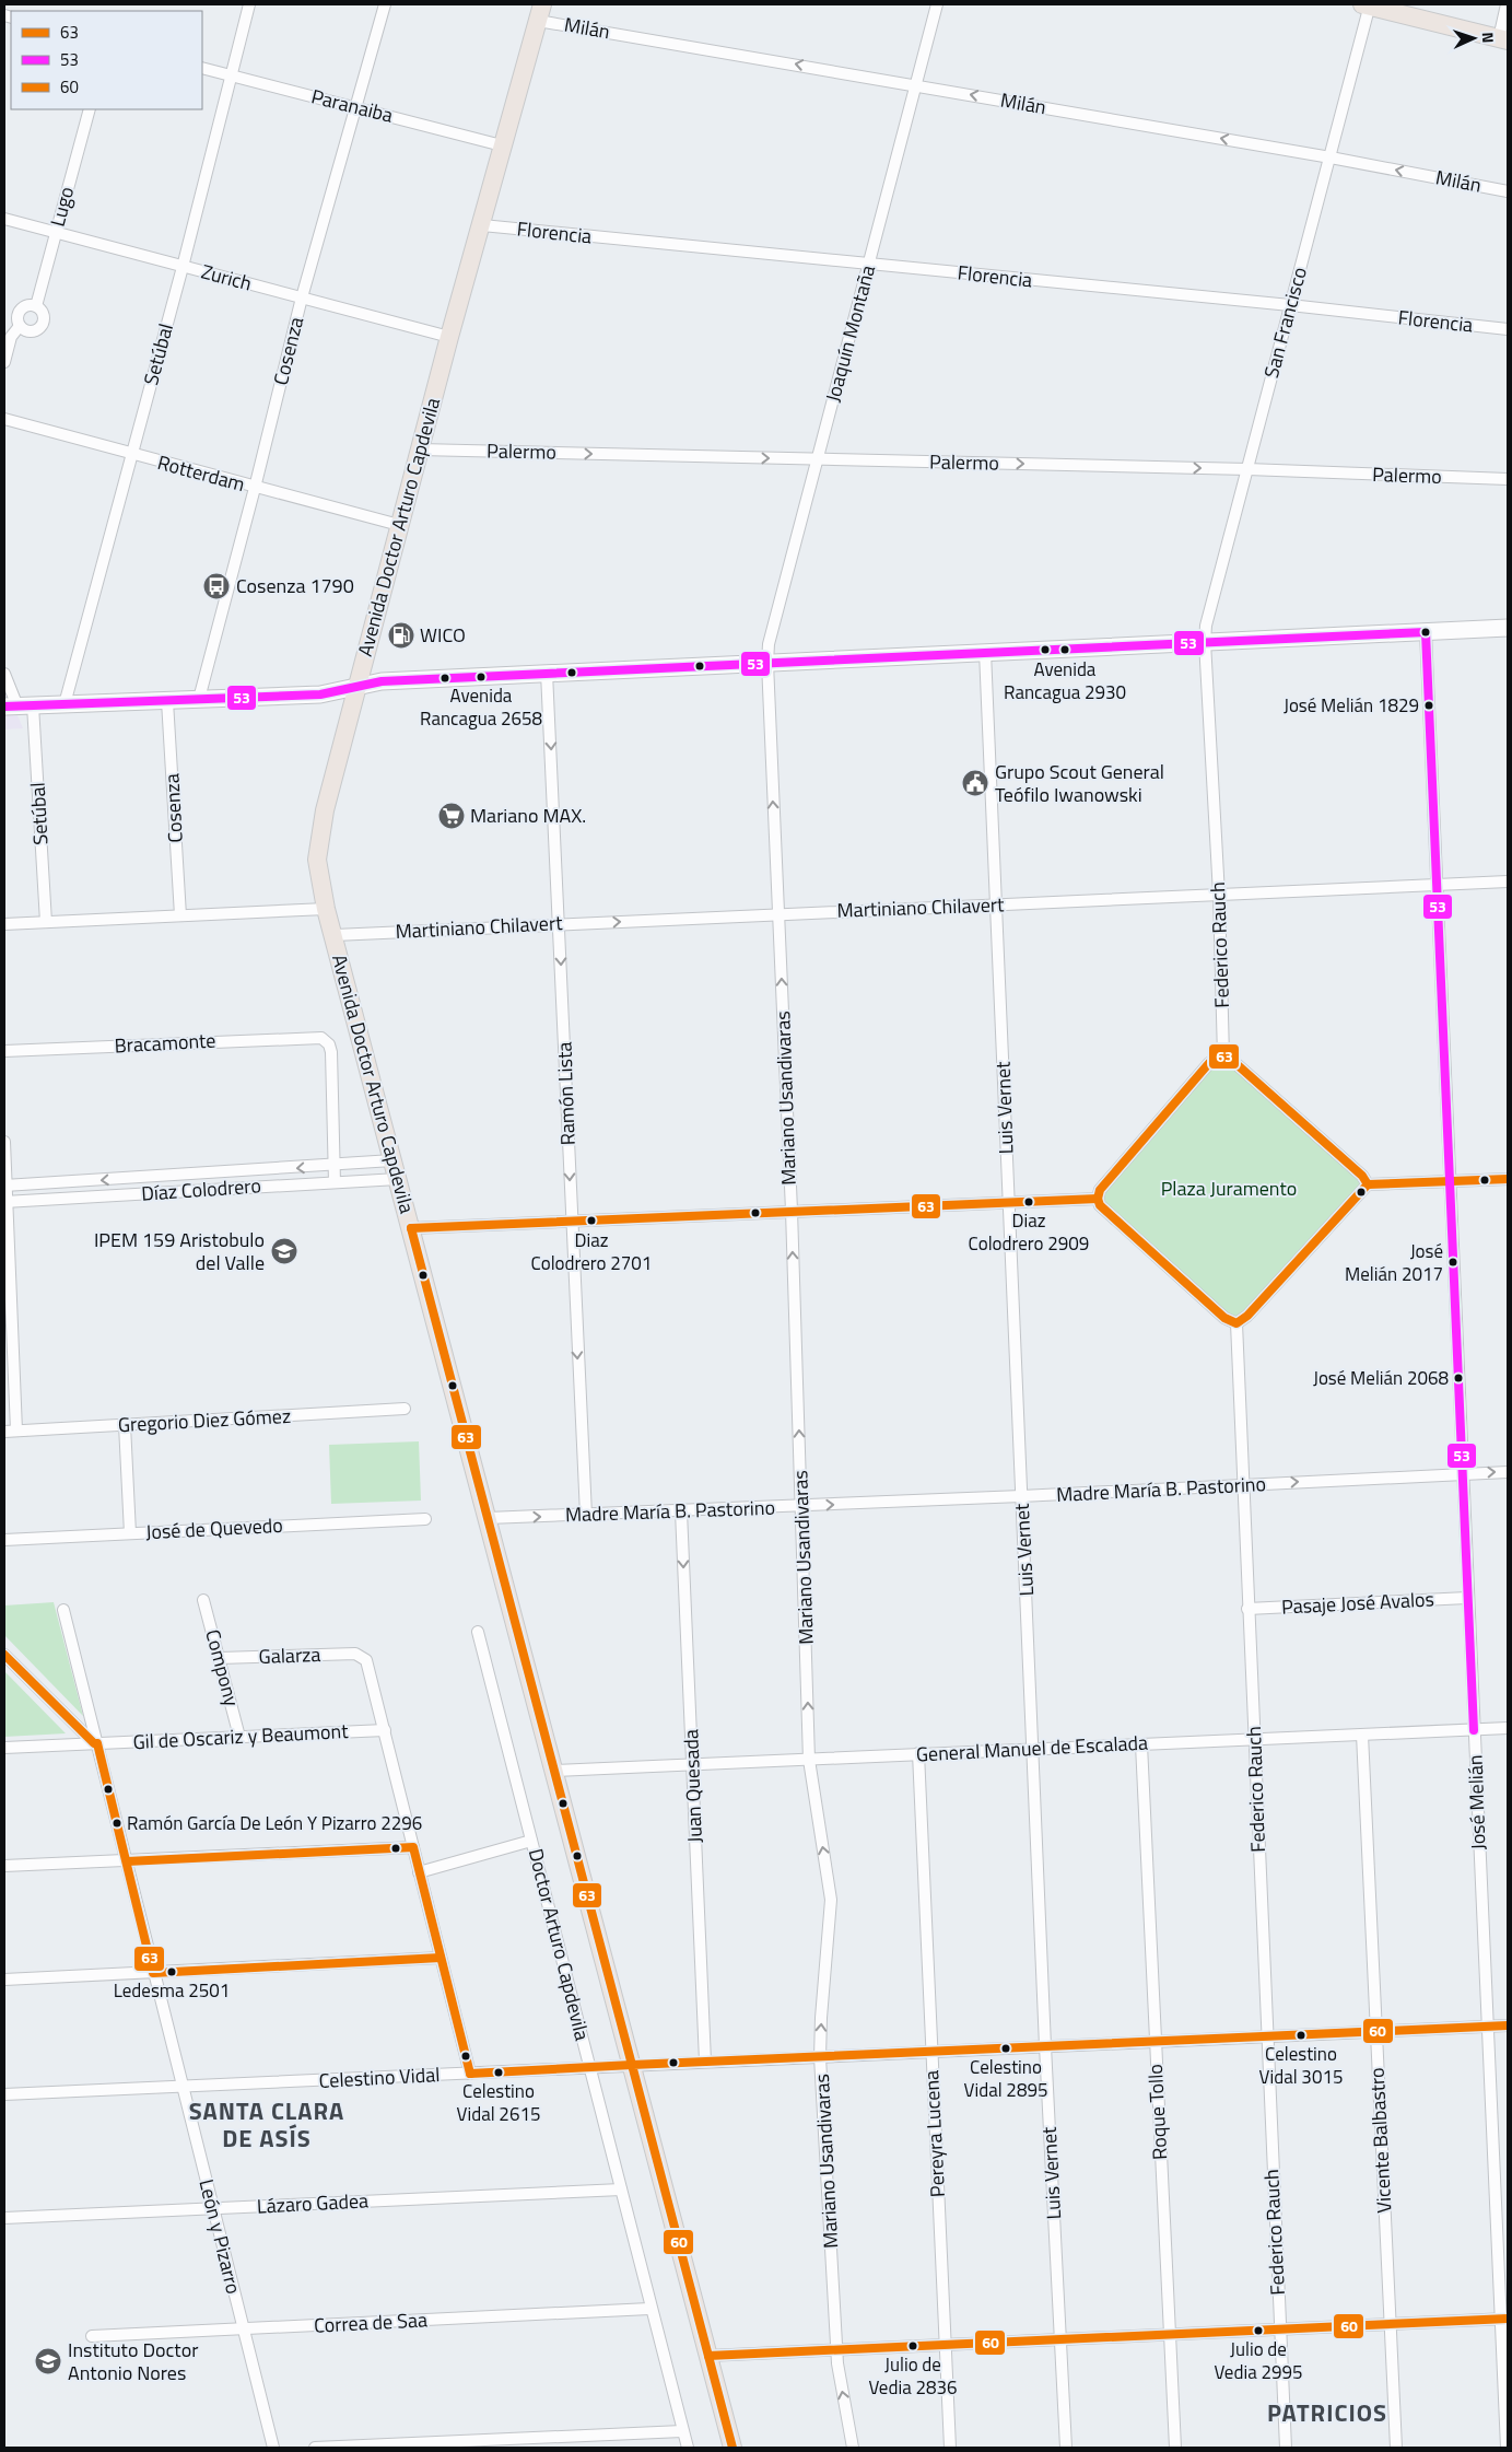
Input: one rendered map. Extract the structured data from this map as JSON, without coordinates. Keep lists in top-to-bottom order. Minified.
{"streets":{"main road":["Avenida Doctor Arturo Capdevila"],"street":["Milán","Paranaiba","Lugo","Florencia","Zurich","San Francisco","Joaquín Montaña","Cosenza","Setúbal","Palermo","Rotterdam","Martiniano Chilavert","Federico Rauch","Bracamonte","Ramón Lista","Mariano Usandivaras","Luis Vernet","Díaz Colodrero","Gregorio Diez Gómez","Madre María B. Pastorino","José de Quevedo","Pasaje José Avalos","Galarza","Compony","Gil de Oscariz y Beaumont","General Manuel de Escalada","Juan Quesada","José Melián","Doctor Arturo Capdevila","Celestino Vidal","Roque Tollo","Pereyra Lucena","Vicente Balbastro","Lázaro Gadea","León y Pizarro","Correa de Saa"]},"crossings":[["Milán","San Francisco"],["Milán","Joaquín Montaña"],["Milán","Avenida Doctor Arturo Capdevila"],["Paranaiba","Cosenza"],["Paranaiba","Setúbal"],["Paranaiba","Avenida Doctor Arturo Capdevila"],["Lugo","Zurich"],["Florencia","San Francisco"],["Florencia","Joaquín Montaña"],["Florencia","Avenida Doctor Arturo Capdevila"],["Zurich","Cosenza"],["Zurich","Setúbal"],["Zurich","Avenida Doctor Arturo Capdevila"],["San Francisco","Palermo"],["San Francisco","Federico Rauch"],["Joaquín Montaña","Palermo"],["Joaquín Montaña","Mariano Usandivaras"],["Cosenza","Rotterdam"],["Setúbal","Rotterdam"],["Palermo","Avenida Doctor Arturo Capdevila"],["Rotterdam","Avenida Doctor Arturo Capdevila"],["Avenida Doctor Arturo Capdevila","Martiniano Chilavert"],["Avenida Doctor Arturo Capdevila","Díaz Colodrero"],["Avenida Doctor Arturo Capdevila","Madre María B. Pastorino"],["Avenida Doctor Arturo Capdevila","General Manuel de Escalada"],["Avenida Doctor Arturo Capdevila","Celestino Vidal"],["Martiniano Chilavert","Federico Rauch"],["Martiniano Chilavert","Ramón Lista"],["Martiniano Chilavert","Mariano Usandivaras"],["Martiniano Chilavert","Luis Vernet"],["Martiniano Chilavert","José Melián"],["Federico Rauch","Madre María B. Pastorino"],["Federico Rauch","Pasaje José Avalos"],["Federico Rauch","General Manuel de Escalada"],["Federico Rauch","Celestino Vidal"],["Bracamonte","Díaz Colodrero"],["Ramón Lista","Madre María B. Pastorino"],["Mariano Usandivaras","Madre María B. Pastorino"],["Mariano Usandivaras","General Manuel de Escalada"],["Mariano Usandivaras","Celestino Vidal"],["Luis Vernet","Madre María B. Pastorino"],["Luis Vernet","General Manuel de Escalada"],["Luis Vernet","Celestino Vidal"],["Madre María B. Pastorino","Juan Quesada"],["Madre María B. Pastorino","José Melián"],["Pasaje José Avalos","José Melián"],["Galarza","Compony"],["Galarza","Gil de Oscariz y Beaumont"],["Compony","Gil de Oscariz y Beaumont"],["Gil de Oscariz y Beaumont","León y Pizarro"],["General Manuel de Escalada","Juan Quesada"],["General Manuel de Escalada","José Melián"],["General Manuel de Escalada","Roque Tollo"],["General Manuel de Escalada","Pereyra Lucena"],["General Manuel de Escalada","Vicente Balbastro"],["Juan Quesada","Celestino Vidal"],["José Melián","Celestino Vidal"],["Doctor Arturo Capdevila","Celestino Vidal"],["Doctor Arturo Capdevila","Lázaro Gadea"],["Doctor Arturo Capdevila","Correa de Saa"],["Celestino Vidal","Roque Tollo"],["Celestino Vidal","Pereyra Lucena"],["Celestino Vidal","Vicente Balbastro"],["Celestino Vidal","León y Pizarro"],["Lázaro Gadea","León y Pizarro"],["León y Pizarro","Correa de Saa"]],"one_way":["Milán","Palermo","Ramón Lista","Mariano Usandivaras","Madre María B. Pastorino","Juan Quesada"],"districts":["SANTA CLARA DE ASÍS","PATRICIOS"],"parks":["Plaza Juramento"],"places":{"bus stop":["Cosenza 1790"],"fuel station":["WICO"],"other":["Avenida Rancagua 2930","Avenida Rancagua 2658","José Melián 1829","Diaz Colodrero 2909","Diaz Colodrero 2701","José Melián 2017","José Melián 2068","Ramón García De León Y Pizarro 2296","Ledesma 2501","Celestino Vidal 3015","Celestino Vidal 2895","Celestino Vidal 2615","Julio de Vedia 2995","Julio de Vedia 2836"],"public building":["Grupo Scout General Teófilo Iwanowski"],"supermarket":["Mariano MAX."],"school or university":["IPEM 159 Aristobulo del Valle","Instituto Doctor Antonio Nores"]},"lines":["transit line 53","transit line 63","transit line 60"],"legend":["63","53","60"],"north":"right"}
